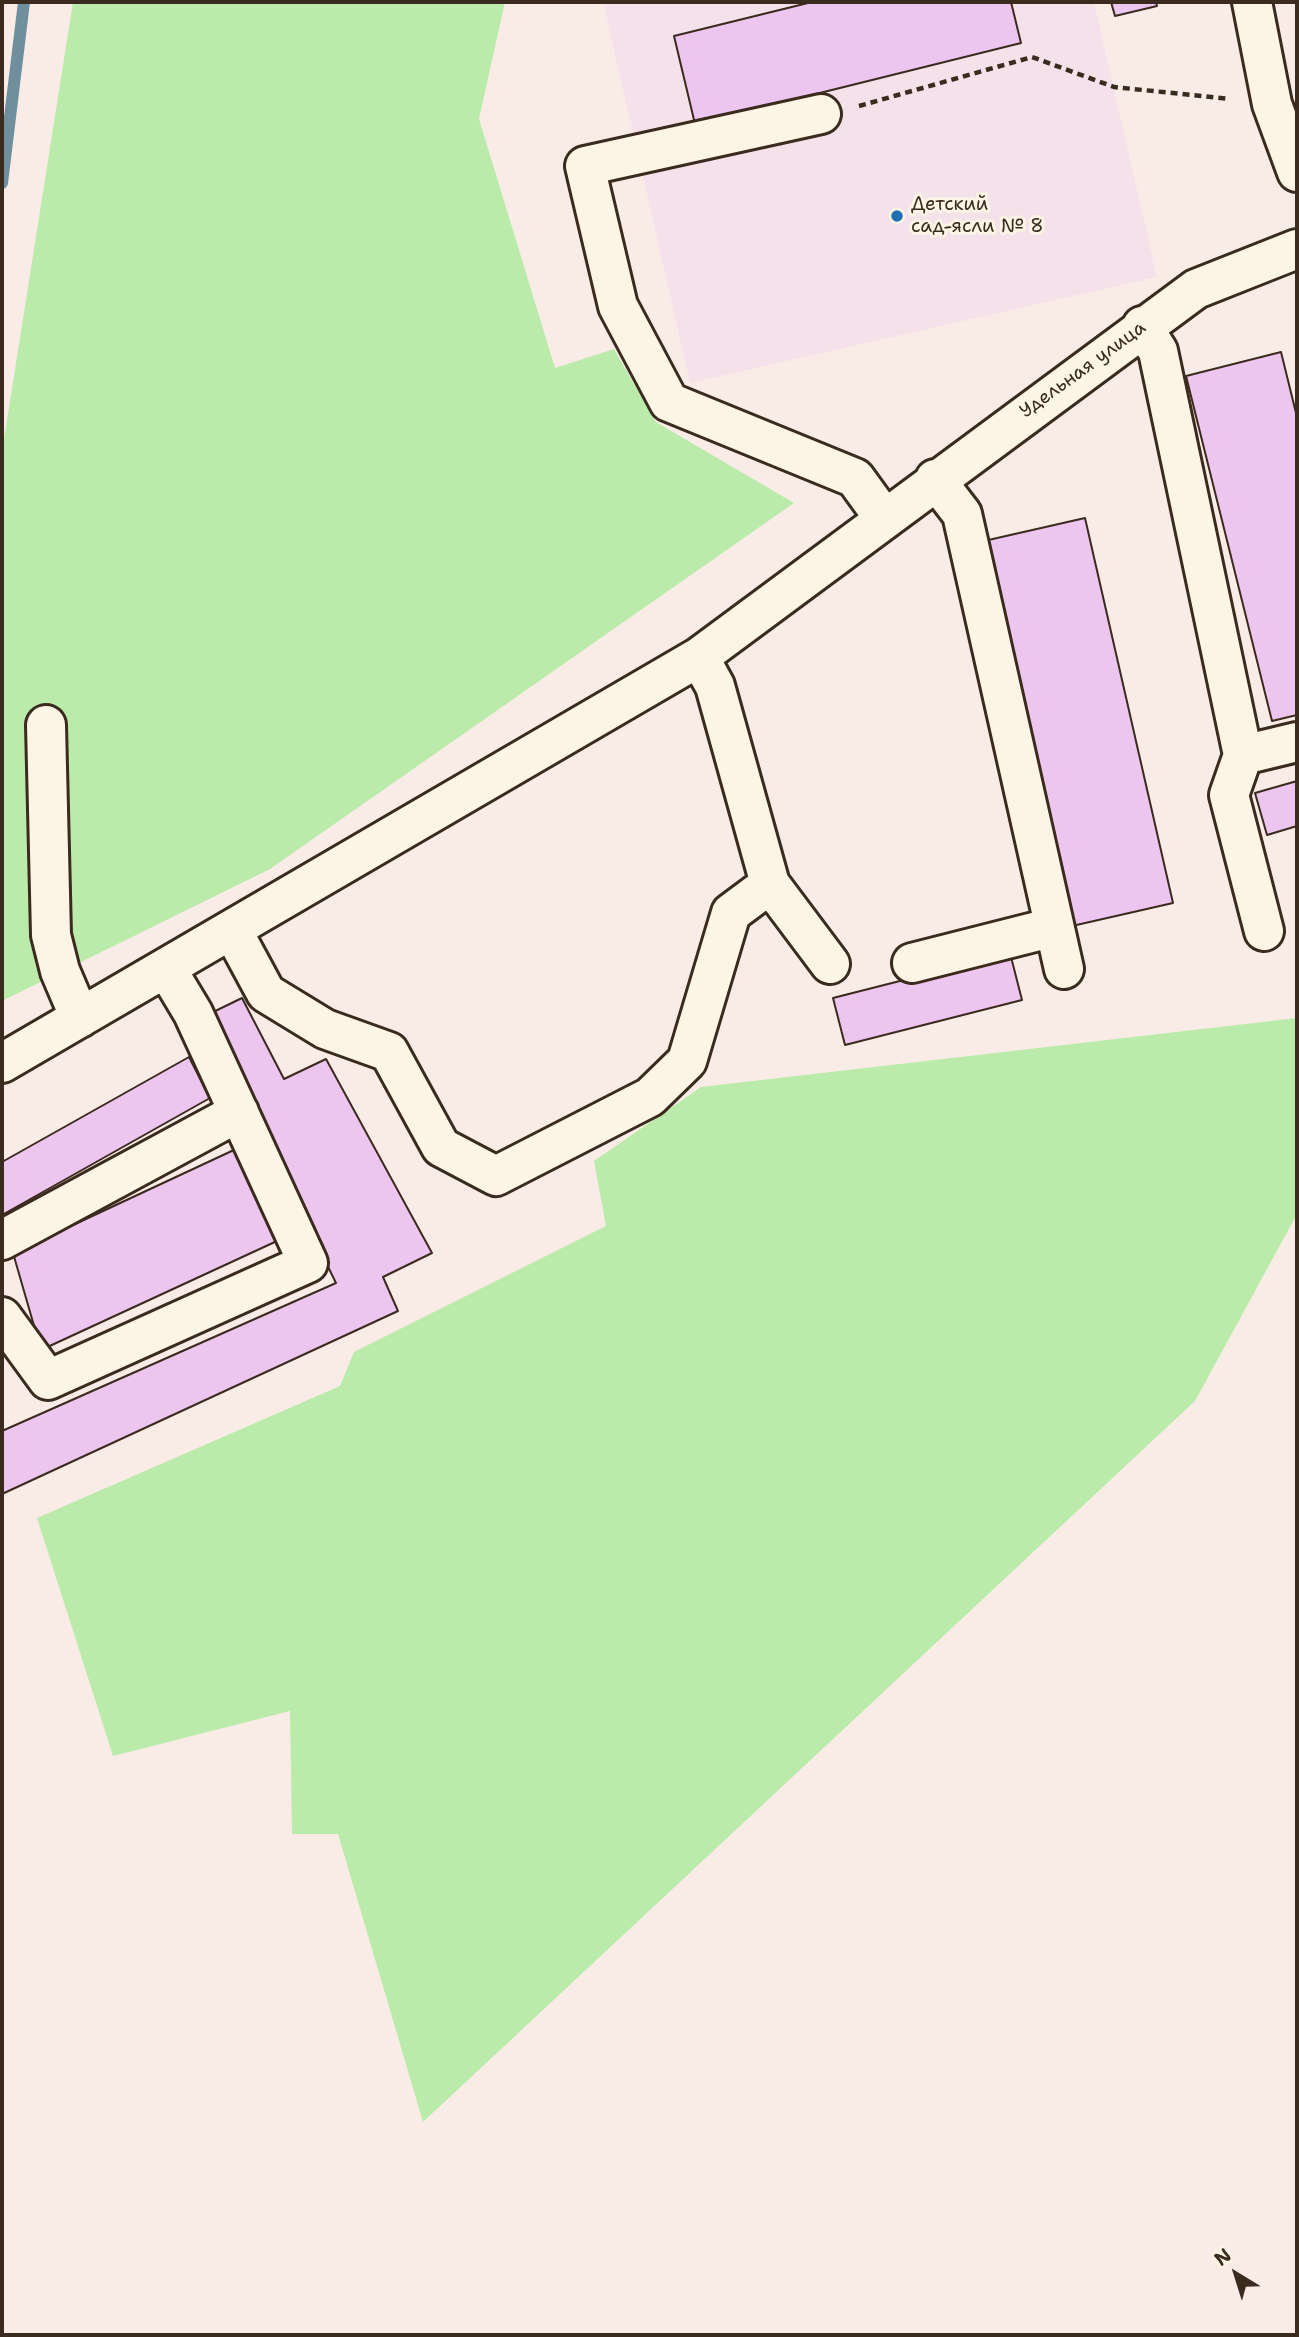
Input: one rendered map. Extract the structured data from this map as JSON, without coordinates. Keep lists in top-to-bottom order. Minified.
{"streets":{"street":["Удельная улица"]},"places":["Детский сад-ясли № 8"],"north":"top left"}
